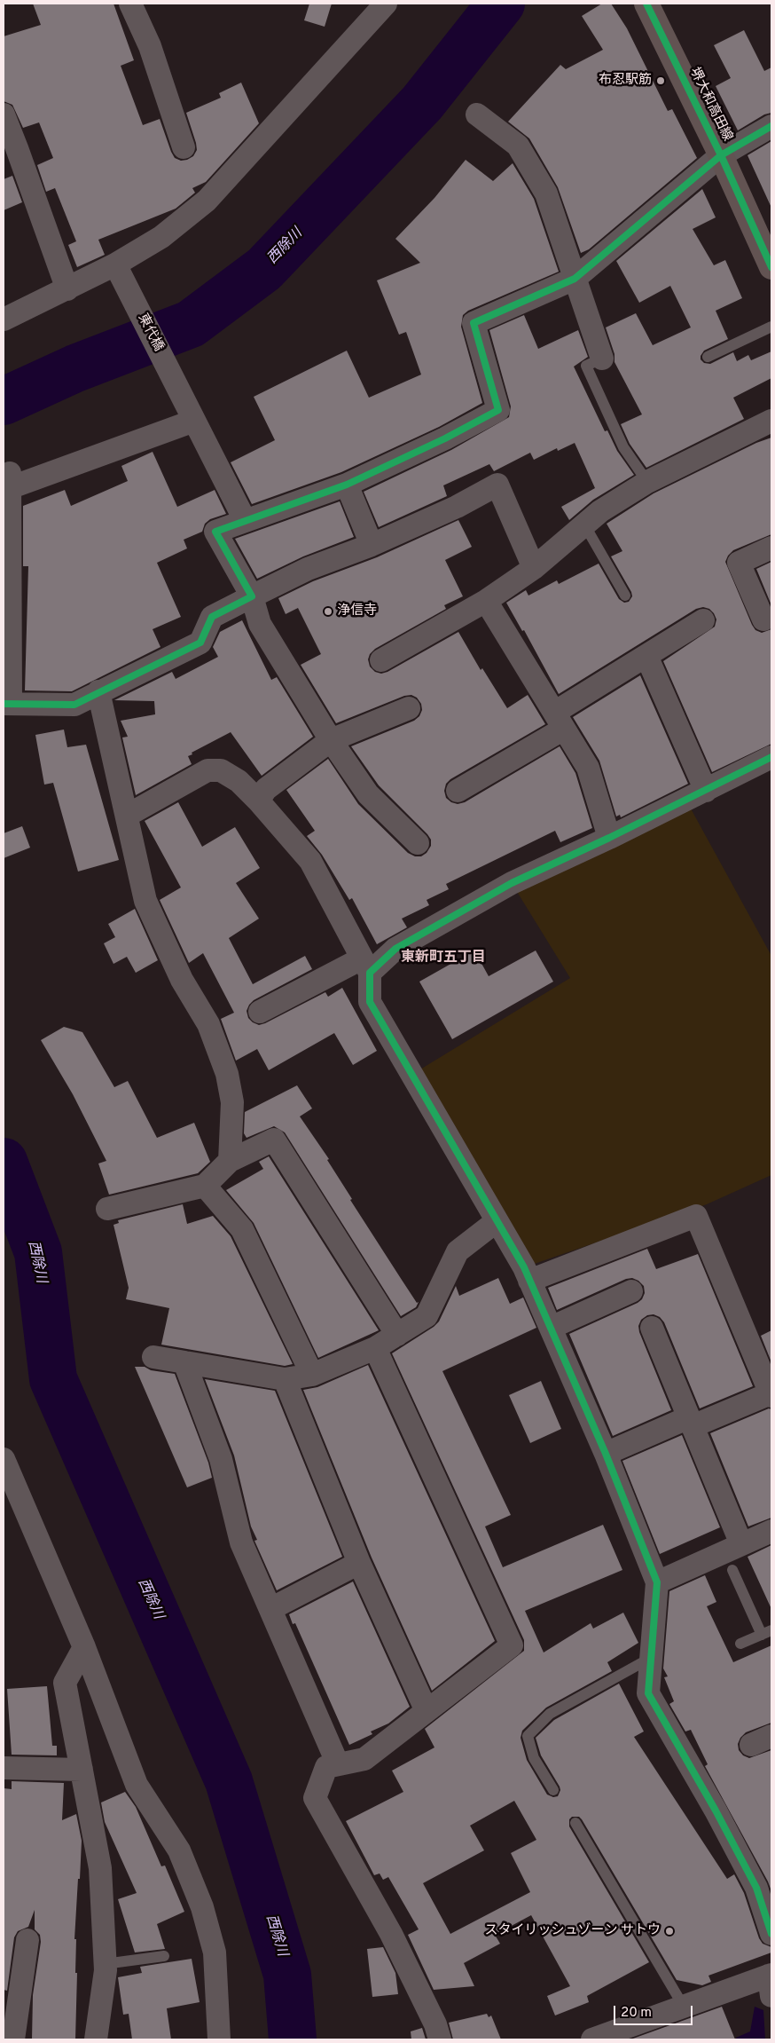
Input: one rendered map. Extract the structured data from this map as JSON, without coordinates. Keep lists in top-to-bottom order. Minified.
{"streets":{"main road":["堺大和高田線"],"street":["東代橋"]},"districts":["東新町五丁目"],"water":["西除川"],"places":["布忍駅筋","浄信寺","スタイリッシュゾーン サトウ"],"scale_bar":"20 m"}
